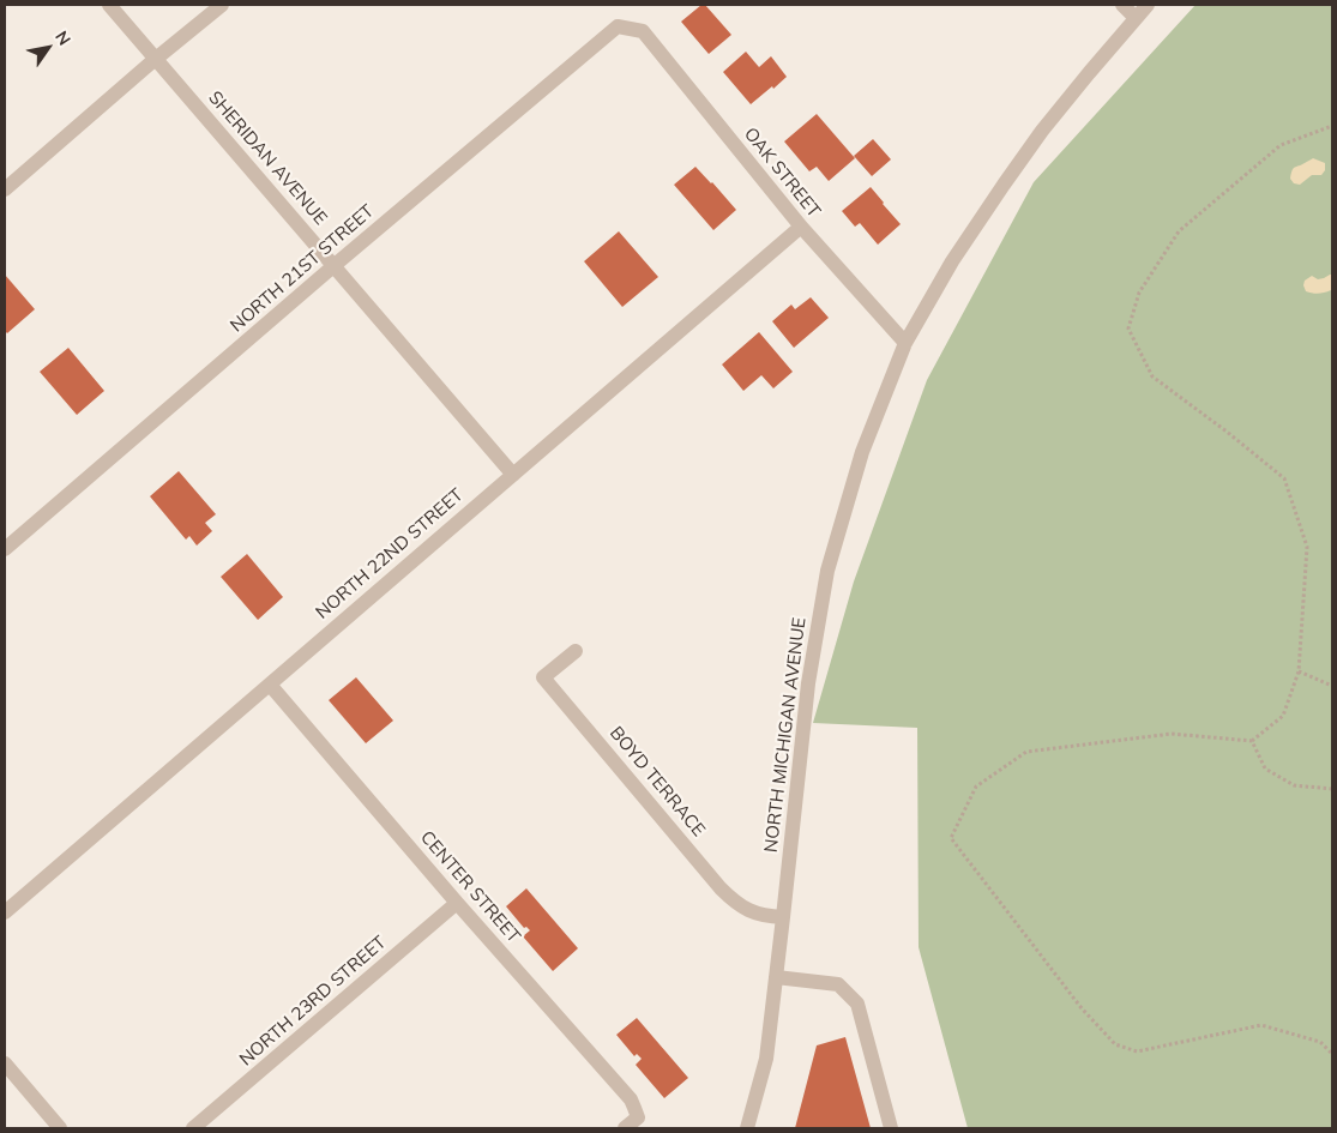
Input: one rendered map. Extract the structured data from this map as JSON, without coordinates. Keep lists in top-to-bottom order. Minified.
{"streets":{"street":["SHERIDAN AVENUE","OAK STREET","NORTH 21ST STREET","NORTH 22ND STREET","NORTH MICHIGAN AVENUE","BOYD TERRACE","CENTER STREET","NORTH 23RD STREET"]},"crossings":[["SHERIDAN AVENUE","NORTH 21ST STREET"],["SHERIDAN AVENUE","NORTH 22ND STREET"],["OAK STREET","NORTH 21ST STREET"],["OAK STREET","NORTH 22ND STREET"],["OAK STREET","NORTH MICHIGAN AVENUE"],["NORTH 22ND STREET","CENTER STREET"],["NORTH MICHIGAN AVENUE","BOYD TERRACE"],["CENTER STREET","NORTH 23RD STREET"]],"north":"top right"}
